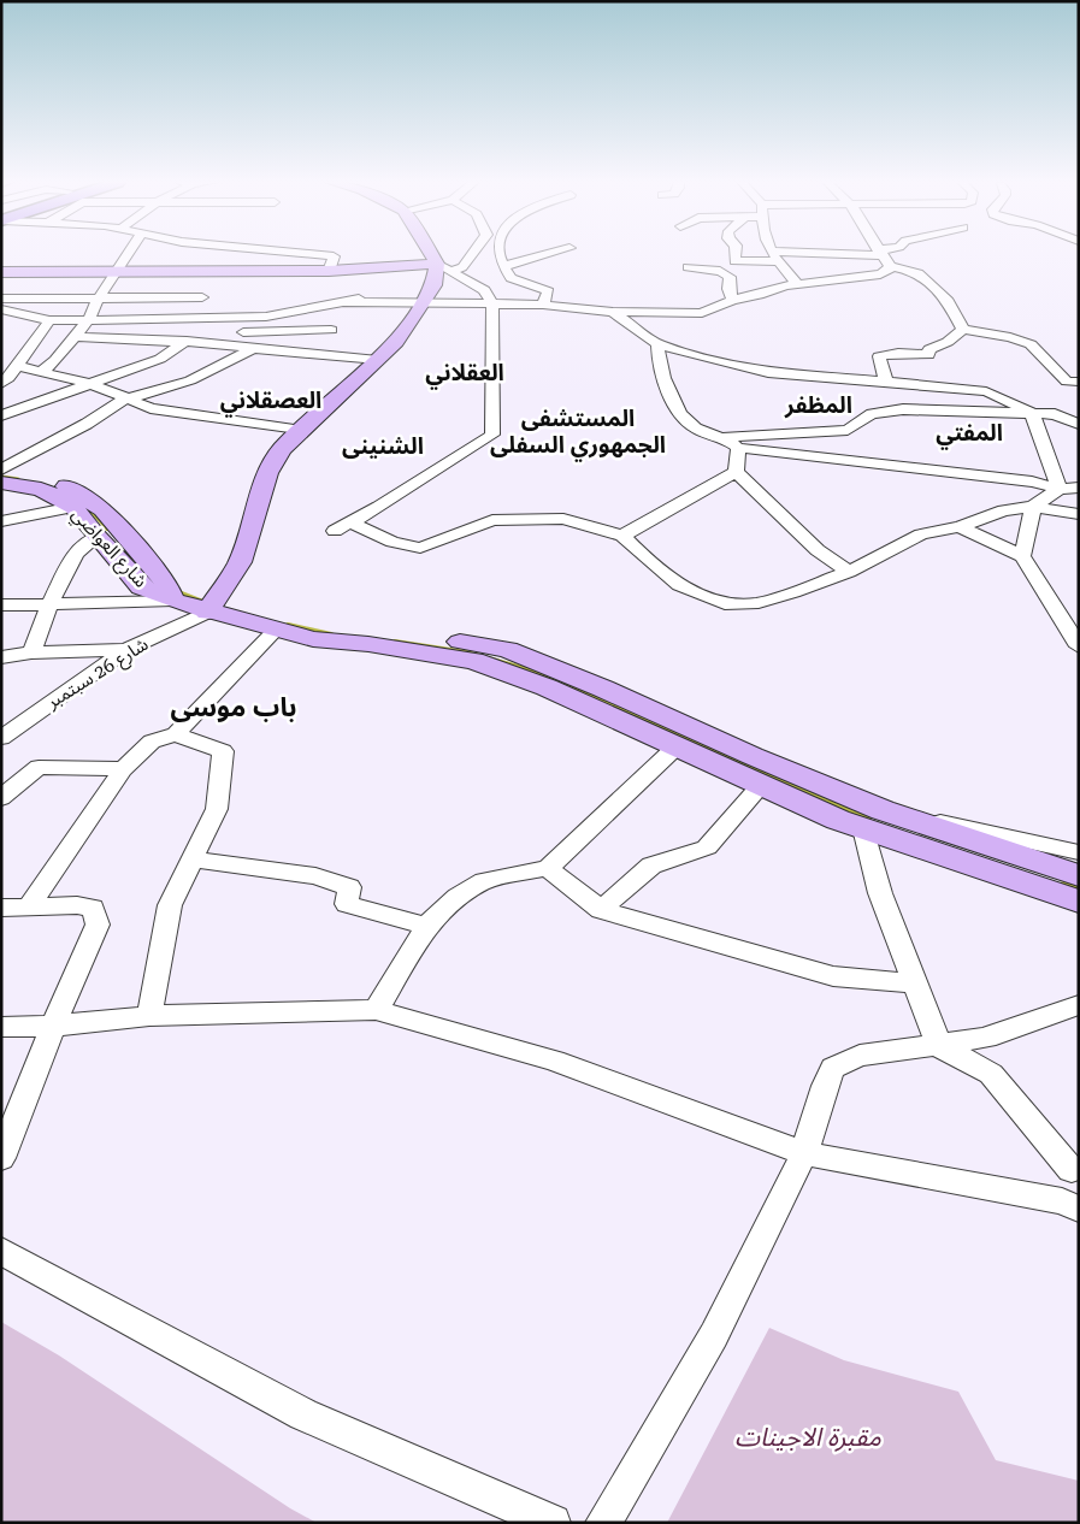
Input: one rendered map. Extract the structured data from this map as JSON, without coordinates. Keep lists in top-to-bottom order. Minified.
{"streets":{"main road":["شارع العواضي"],"street":["شارع 26 سبتمبر"]},"districts":["العقلاني","العصقلاني","المظفر","المستشفى الجمهوري السفلى","المفتي","الشنينى","باب موسى"],"parks":["مقبرة الاجينات"]}
